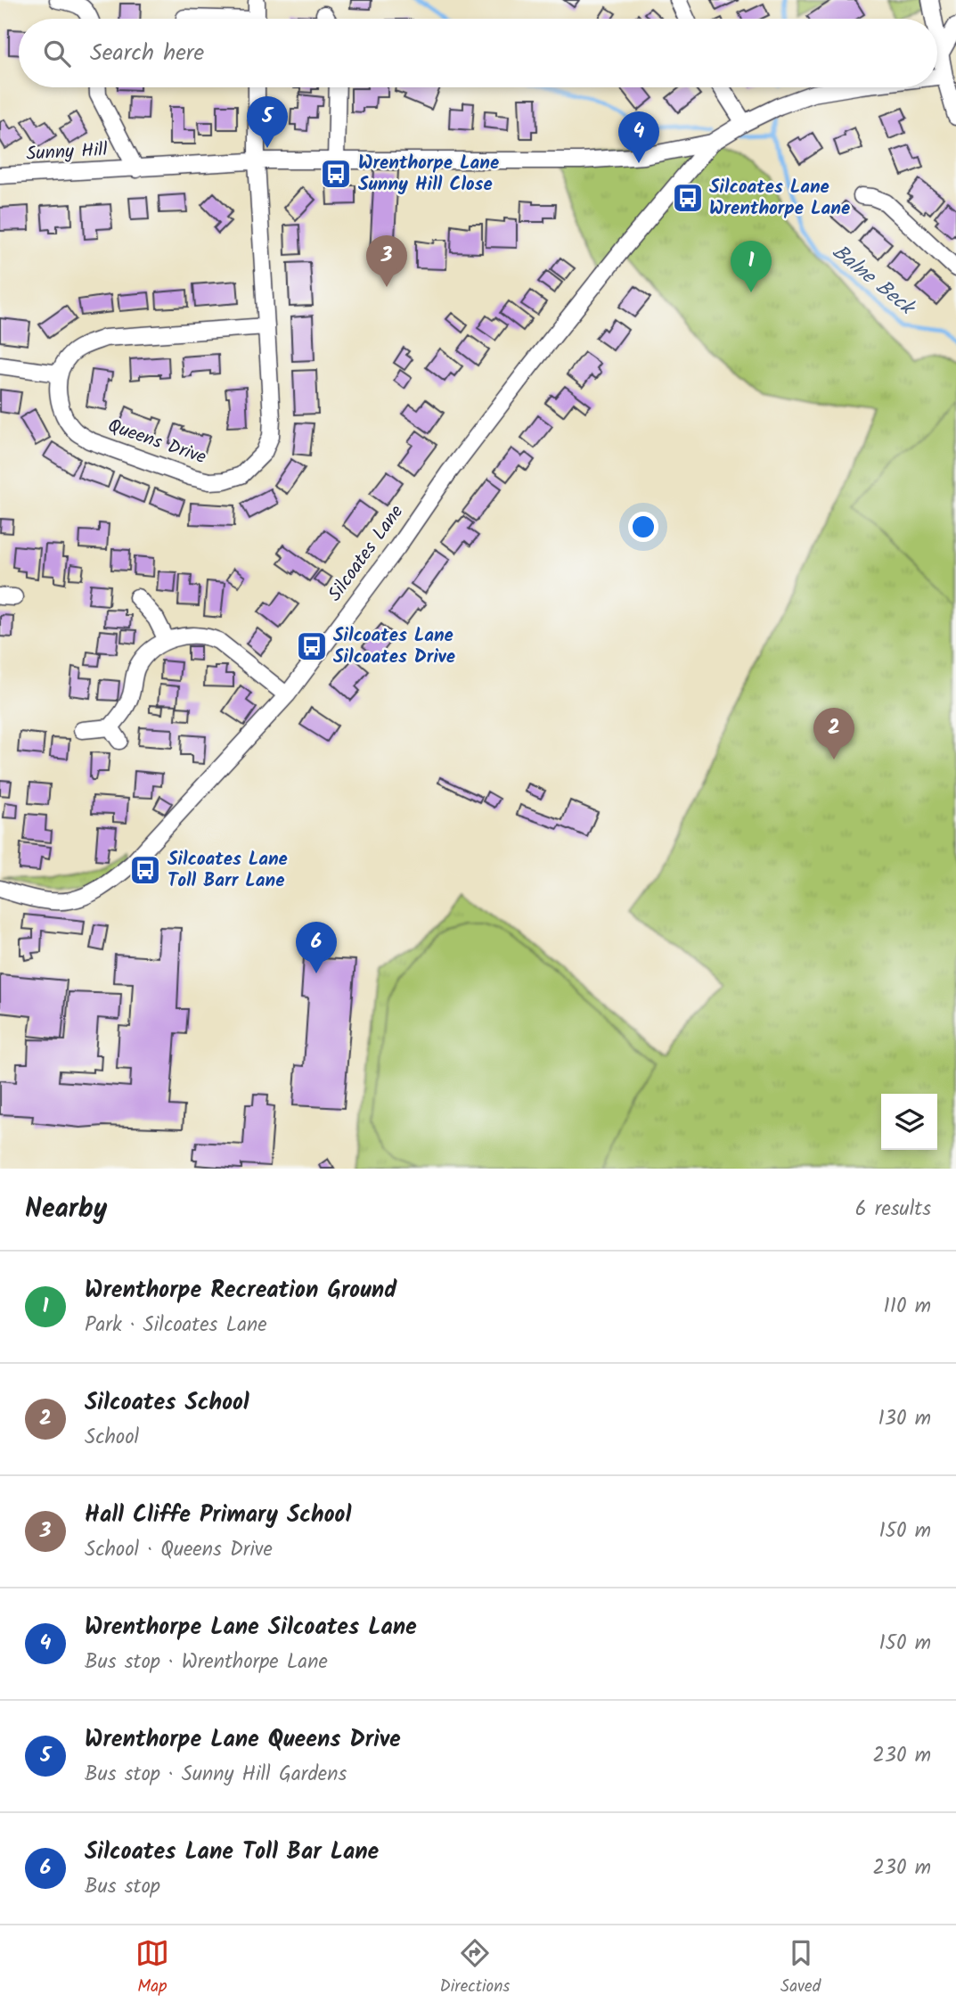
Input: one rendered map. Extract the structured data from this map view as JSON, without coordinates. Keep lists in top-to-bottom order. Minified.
{"streets":{"street":["Sunny Hill","Queens Drive","Silcoates Lane"]},"crossings":[["Sunny Hill","Queens Drive"],["Sunny Hill","Silcoates Lane"]],"water":["Balne Beck"],"places":{"bus stop":["Wrenthorpe Lane Sunny Hill Close","Silcoates Lane Wrenthorpe Lane","Silcoates Lane Silcoates Drive","Silcoates Lane Toll Barr Lane"]},"page":{"search":"Search here","pins":["5","4","3","1","2","6"],"heading":["Nearby","6 results"],"list":[{"mark":"1","name":"Wrenthorpe Recreation Ground","note":"Park · Silcoates Lane","value":"110 m"},{"mark":"2","name":"Silcoates School","note":"School","value":"130 m"},{"mark":"3","name":"Hall Cliffe Primary School","note":"School · Queens Drive","value":"150 m"},{"mark":"4","name":"Wrenthorpe Lane Silcoates Lane","note":"Bus stop · Wrenthorpe Lane","value":"150 m"},{"mark":"5","name":"Wrenthorpe Lane Queens Drive","note":"Bus stop · Sunny Hill Gardens","value":"230 m"},{"mark":"6","name":"Silcoates Lane Toll Bar Lane","note":"Bus stop","value":"230 m"}],"nav":["Map","Directions","Saved"]}}
